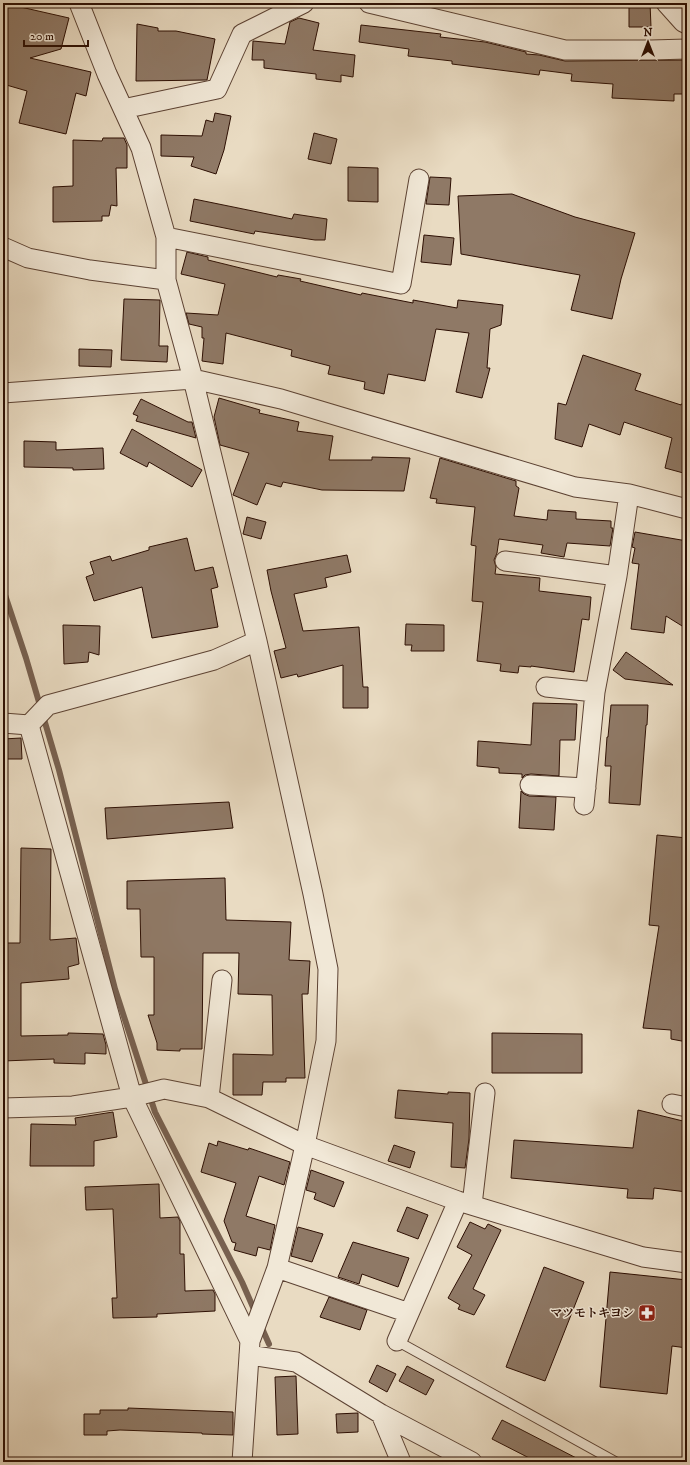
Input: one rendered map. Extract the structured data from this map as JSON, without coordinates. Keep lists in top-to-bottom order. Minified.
{"places":{"pharmacy":["マツモトキヨシ"]},"scale_bar":"20 m","north":"top"}
